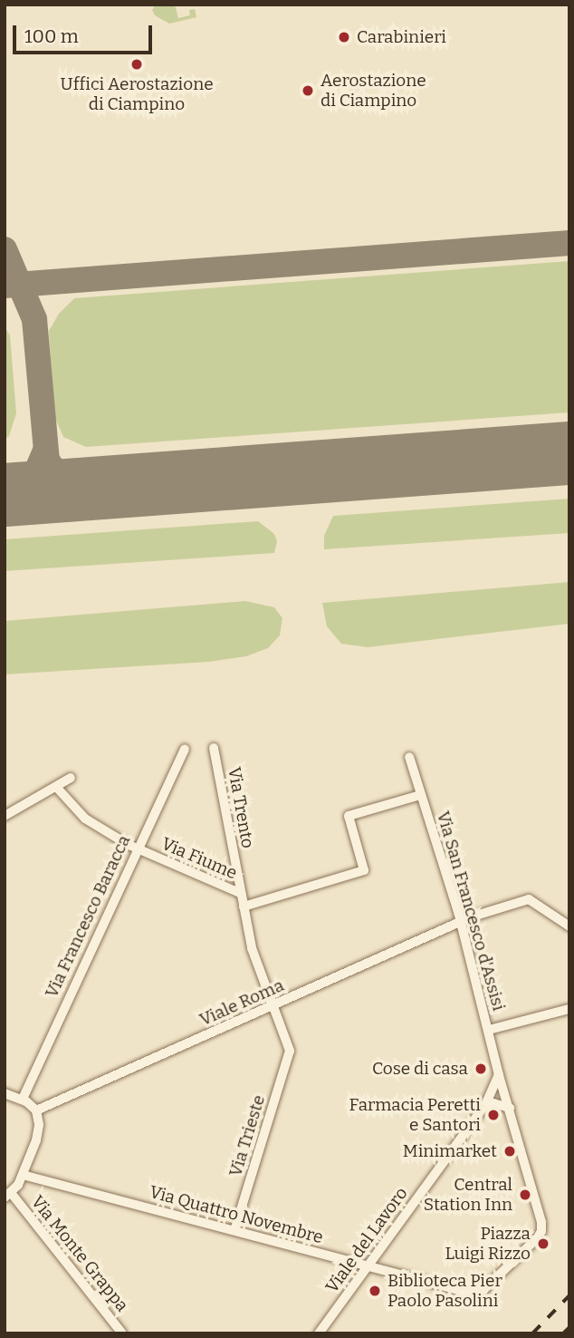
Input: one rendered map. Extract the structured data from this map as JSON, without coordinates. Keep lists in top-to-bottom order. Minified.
{"streets":{"street":["Via Trento","Via Fiume","Via San Francesco d'Assisi","Via Francesco Baracca","Viale Roma","Via Trieste","Via Quattro Novembre","Viale del Lavoro","Via Monte Grappa"]},"crossings":[["Via Trento","Via Fiume"],["Via Trento","Viale Roma"],["Via Trento","Via Trieste"],["Via Fiume","Via Francesco Baracca"],["Via San Francesco d'Assisi","Viale Roma"],["Via San Francesco d'Assisi","Via Quattro Novembre"],["Via Trieste","Via Quattro Novembre"],["Via Quattro Novembre","Viale del Lavoro"]],"places":["Carabinieri","Uffici Aerostazione di Ciampino","Aerostazione di Ciampino","Cose di casa","Farmacia Peretti e Santori","Minimarket","Central Station Inn","Piazza Luigi Rizzo","Biblioteca Pier Paolo Pasolini"],"scale_bar":"100 m"}
